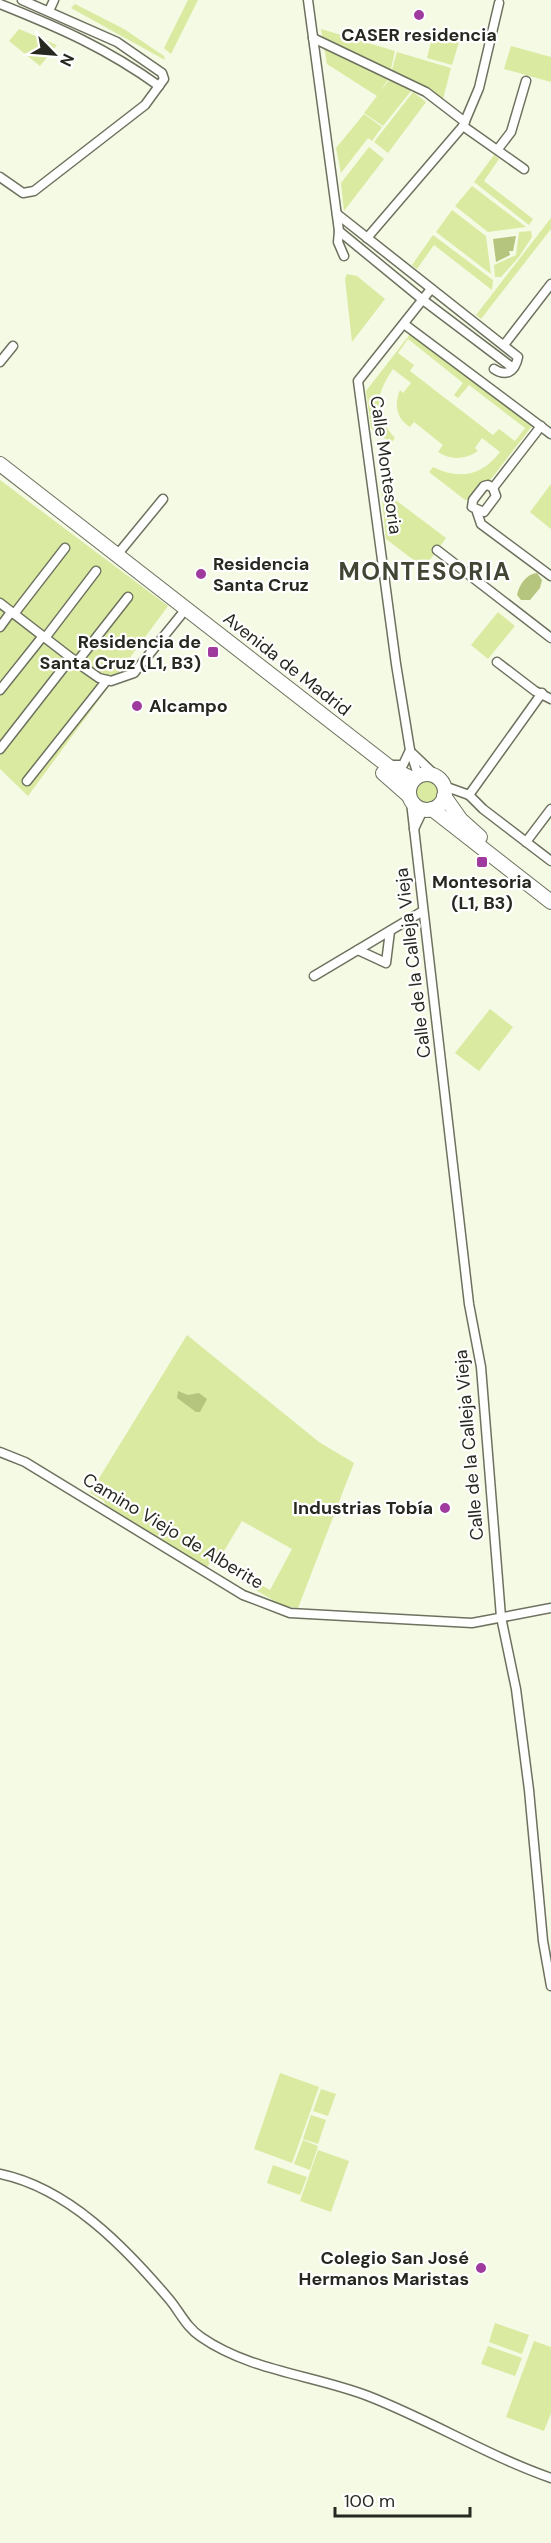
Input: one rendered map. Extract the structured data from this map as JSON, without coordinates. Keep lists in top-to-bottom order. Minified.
{"streets":{"main road":["Avenida de Madrid"],"street":["Calle Montesoria","Calle de la Calleja Vieja","Camino Viejo de Alberite"]},"crossings":[["Calle Montesoria","Avenida de Madrid"],["Calle de la Calleja Vieja","Camino Viejo de Alberite"]],"districts":["MONTESORIA"],"places":{"other":["CASER residencia","Residencia Santa Cruz","Alcampo","Industrias Tobía","Colegio San José Hermanos Maristas"],"transit":["Residencia de Santa Cruz (L1, B3)","Montesoria (L1, B3)"]},"scale_bar":"100 m","north":"bottom right"}
